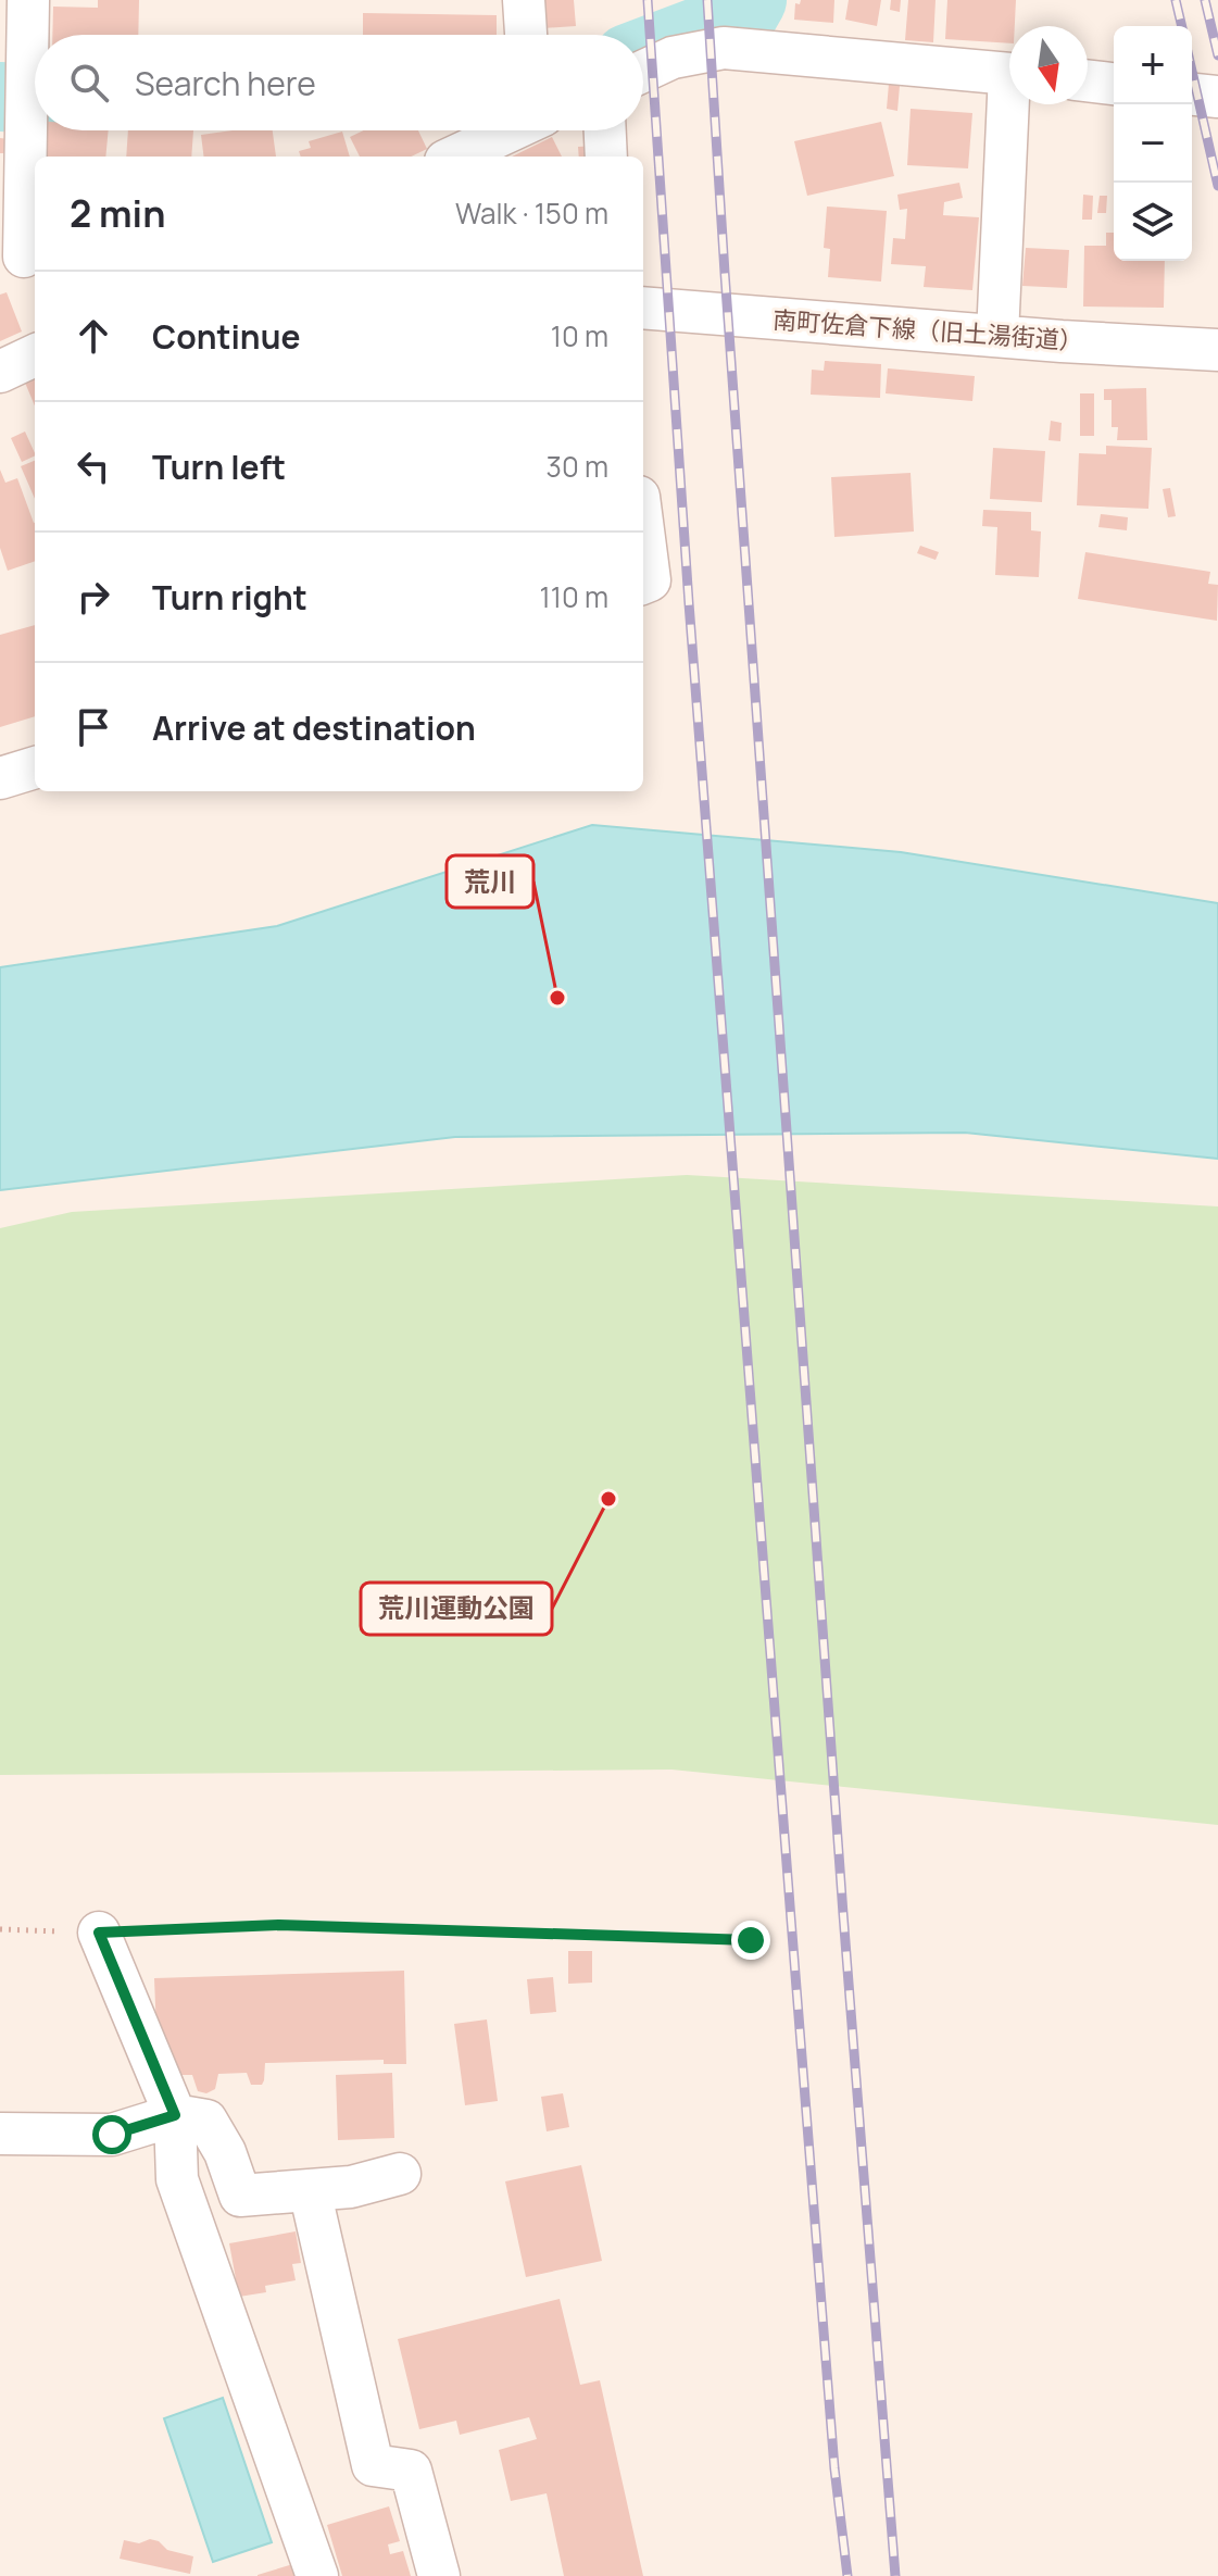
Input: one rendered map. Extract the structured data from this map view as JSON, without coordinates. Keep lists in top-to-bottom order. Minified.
{"streets":{"street":["南町佐倉下線（旧土湯街道）"]},"places":["荒川","荒川運動公園"],"north":"bottom","page":{"map_buttons":["+","−"],"search":"Search here","heading":["2 min","Walk · 150 m"],"list":[["Continue","10 m"],["Turn left","30 m"],["Turn right","110 m"],"Arrive at destination"]}}
